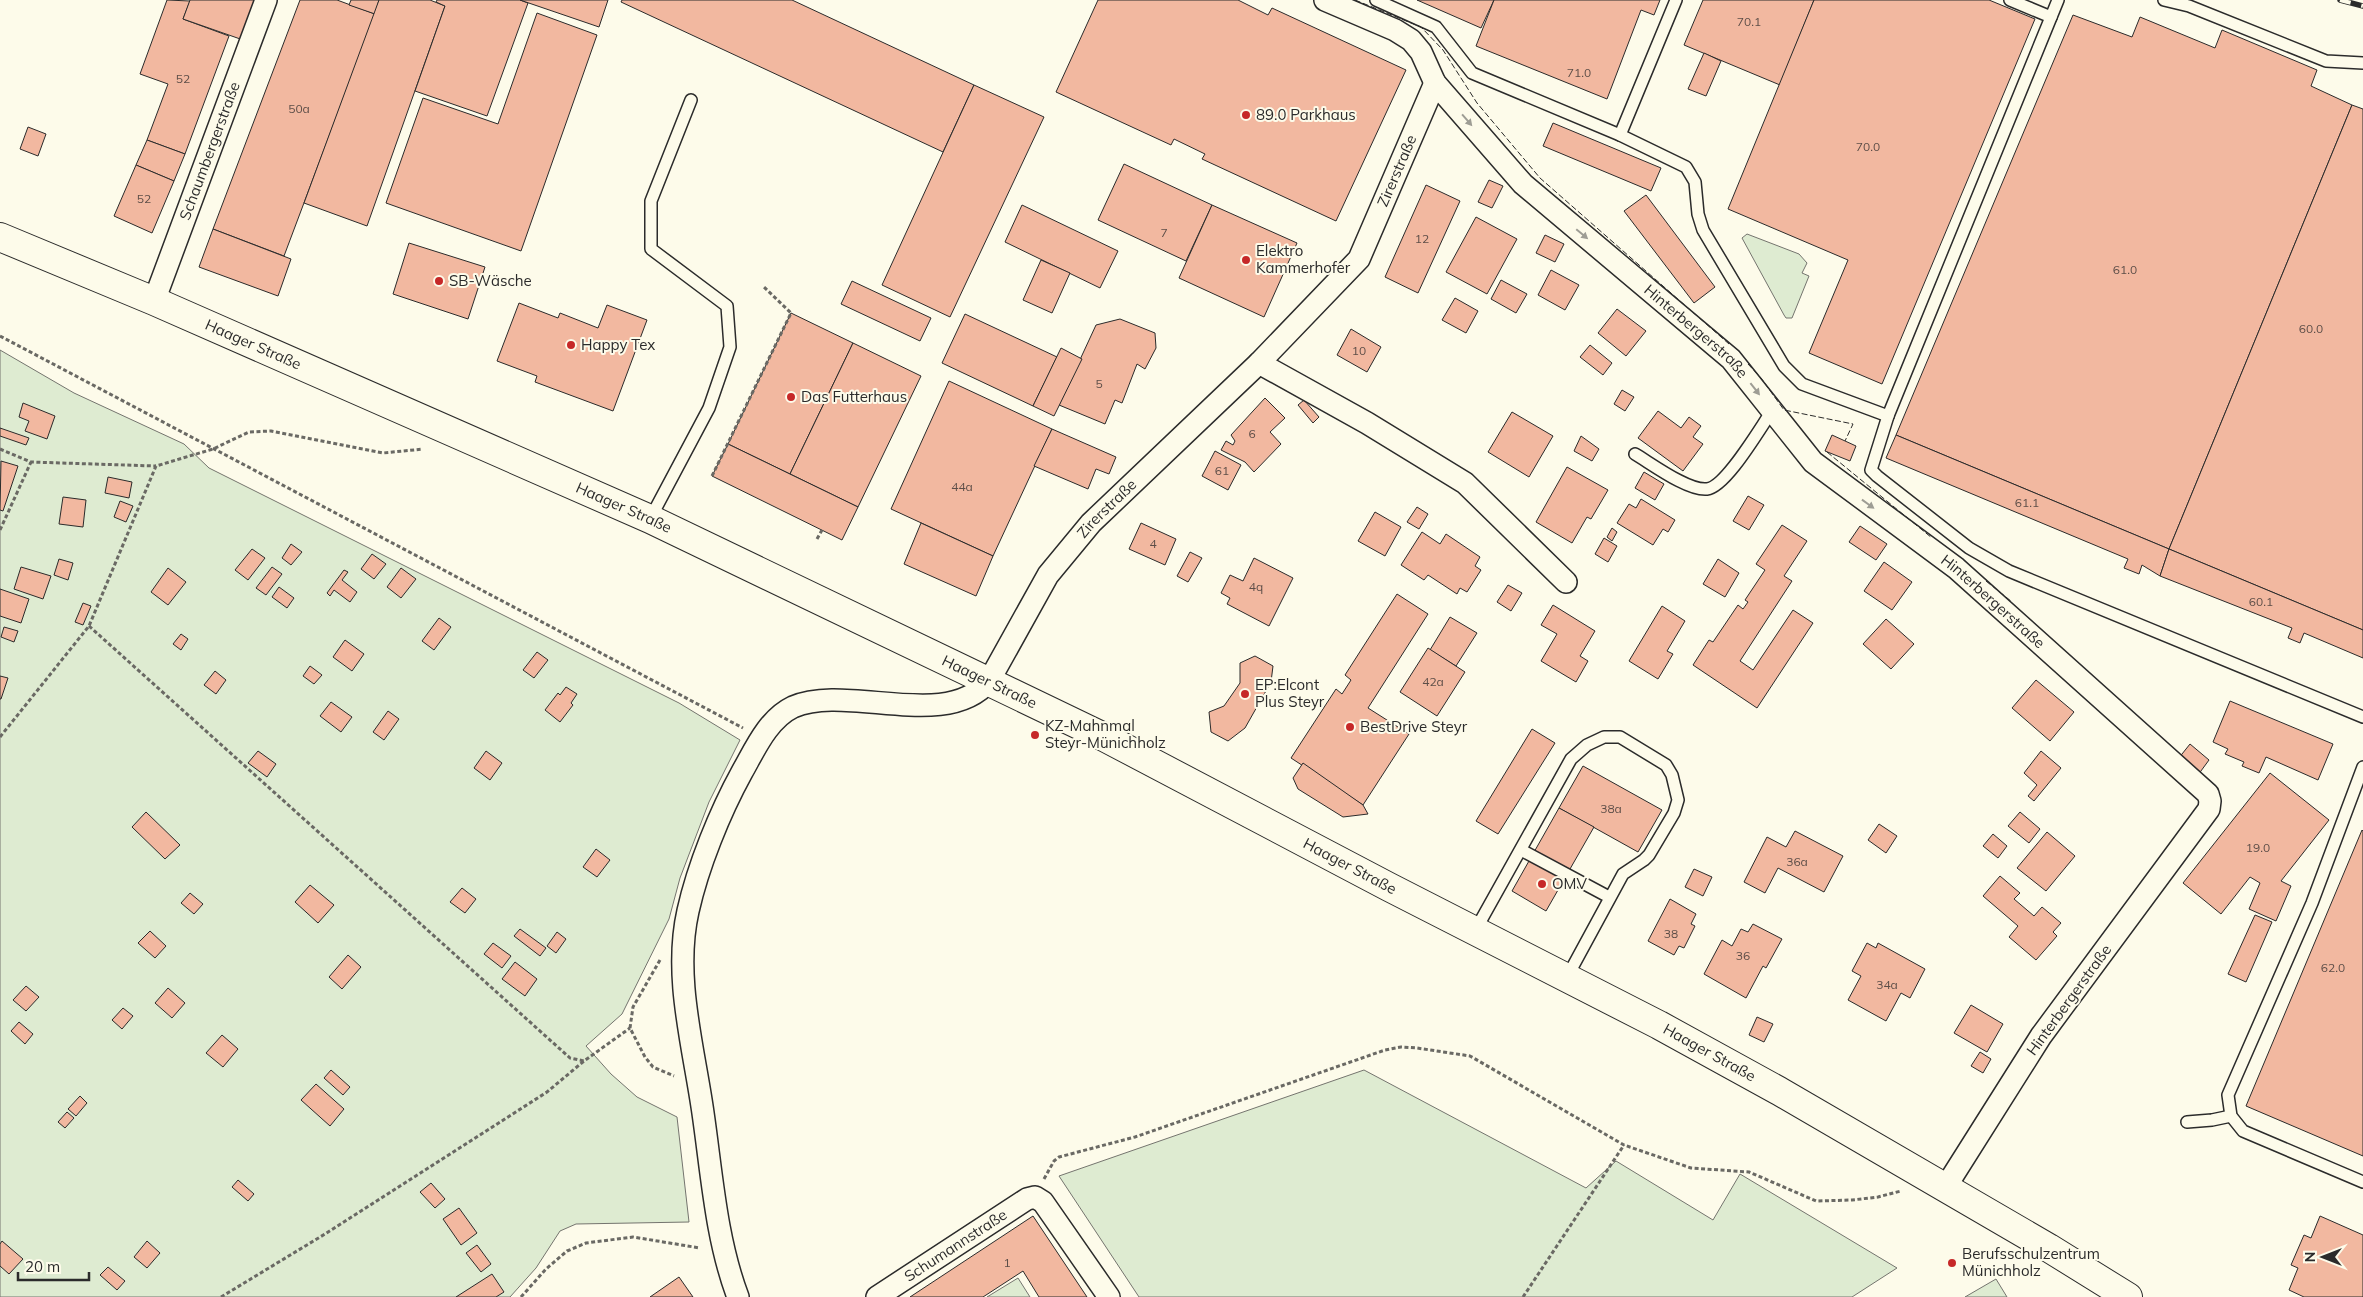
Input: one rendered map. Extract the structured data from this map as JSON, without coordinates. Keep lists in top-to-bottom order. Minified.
{"streets":{"main road":["Haager Straße"],"street":["Schaumbergerstraße","Zirerstraße","Hinterbergerstraße","Schumannstraße"]},"crossings":[["Schaumbergerstraße","Haager Straße"],["Zirerstraße","Hinterbergerstraße"],["Zirerstraße","Haager Straße"],["Hinterbergerstraße","Haager Straße"]],"places":["89.0 Parkhaus","Elektro Kammerhofer","SB-Wäsche","Happy Tex","Das Futterhaus","EP:Elcont Plus Steyr","BestDrive Steyr","KZ-Mahnmal Steyr-Münichholz","OMV","Berufsschulzentrum Münichholz"],"house_numbers":["70.1","71.0","52","50a","70.0","52","7","12","61.0","60.0","10","5","6","61","44a","61.1","4","4q","60.1","42a","38a","19.0","36a","38","36","62.0","34a","1"],"scale_bar":"20 m","north":"left"}
